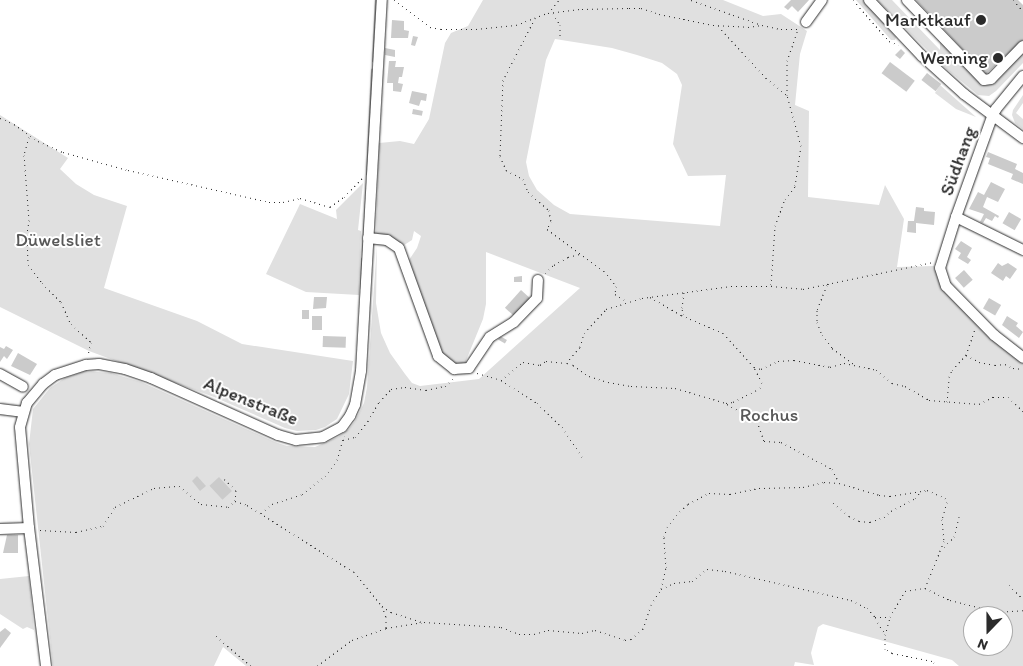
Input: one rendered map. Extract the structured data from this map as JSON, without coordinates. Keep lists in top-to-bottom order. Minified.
{"streets":{"street":["Südhang","Alpenstraße"]},"parks":["Düwelsliet","Rochus"],"places":["Marktkauf","Werning"],"north":"bottom"}
